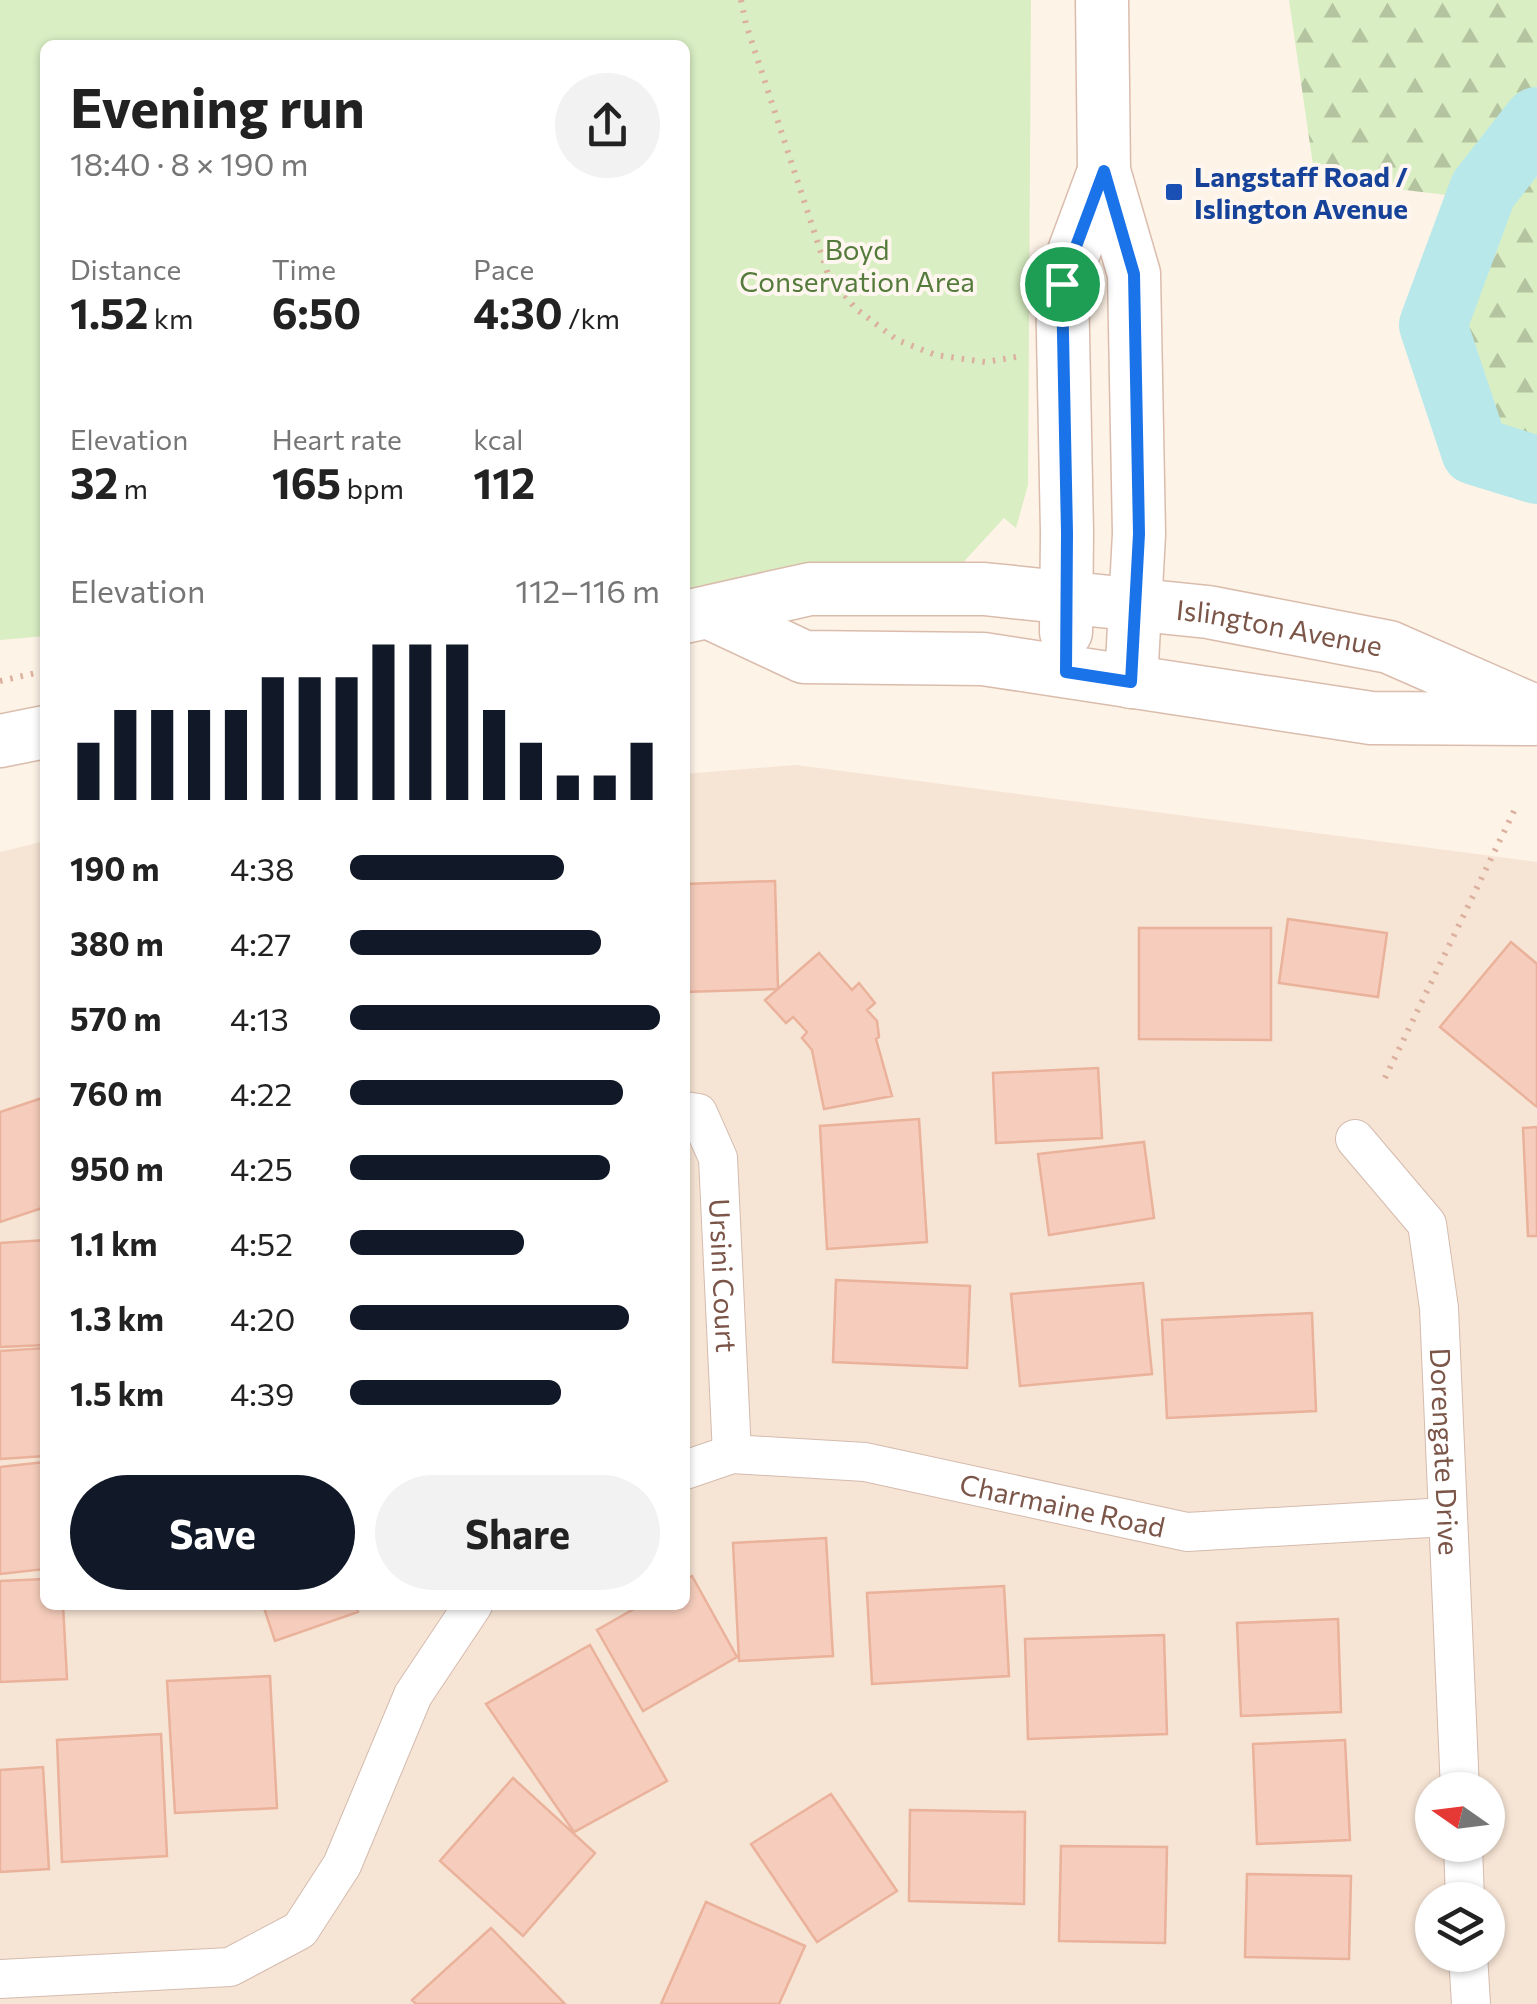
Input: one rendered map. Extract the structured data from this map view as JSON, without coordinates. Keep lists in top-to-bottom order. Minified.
{"streets":{"main road":["Islington Avenue"],"street":["Ursini Court","Dorengate Drive","Charmaine Road"]},"crossings":[["Ursini Court","Charmaine Road"],["Dorengate Drive","Charmaine Road"]],"parks":["Boyd Conservation Area"],"places":{"transit":["Langstaff Road / Islington Avenue"]},"north":"left","page":{"heading":["Evening run","18:40 · 8 × 190 m"],"stats":[["Distance","1.52 km"],["Time","6:50"],["Pace","4:30 /km"],["Elevation","32 m"],["Heart rate","165 bpm"],["kcal","112"]],"chart":["Elevation","112–116 m"],"list":[{"name":"190 m","note":"4:38"},{"name":"380 m","note":"4:27"},{"name":"570 m","note":"4:13"},{"name":"760 m","note":"4:22"},{"name":"950 m","note":"4:25"},{"name":"1.1 km","note":"4:52"},{"name":"1.3 km","note":"4:20"},{"name":"1.5 km","note":"4:39"}],"buttons":["Save","Share"]}}
